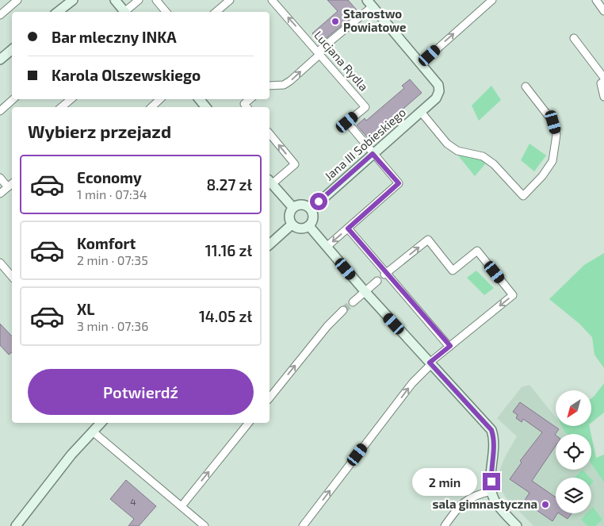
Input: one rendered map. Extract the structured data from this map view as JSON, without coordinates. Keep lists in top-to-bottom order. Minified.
{"streets":{"street":["Lucjana Rydla","Jana III Sobieskiego"]},"crossings":[["Lucjana Rydla","Jana III Sobieskiego"]],"places":["Starostwo Powiatowe","sala gimnastyczna"],"house_numbers":["4"],"north":"bottom left","page":{"banner":["Bar mleczny INKA","Karola Olszewskiego"],"heading":"Wybierz przejazd","list":[{"name":"Economy","note":"1 min · 07:34","value":"8.27 zł"},{"name":"Komfort","note":"2 min · 07:35","value":"11.16 zł"},{"name":"XL","note":"3 min · 07:36","value":"14.05 zł"}],"buttons":"Potwierdź","bubble":"2 min"}}
